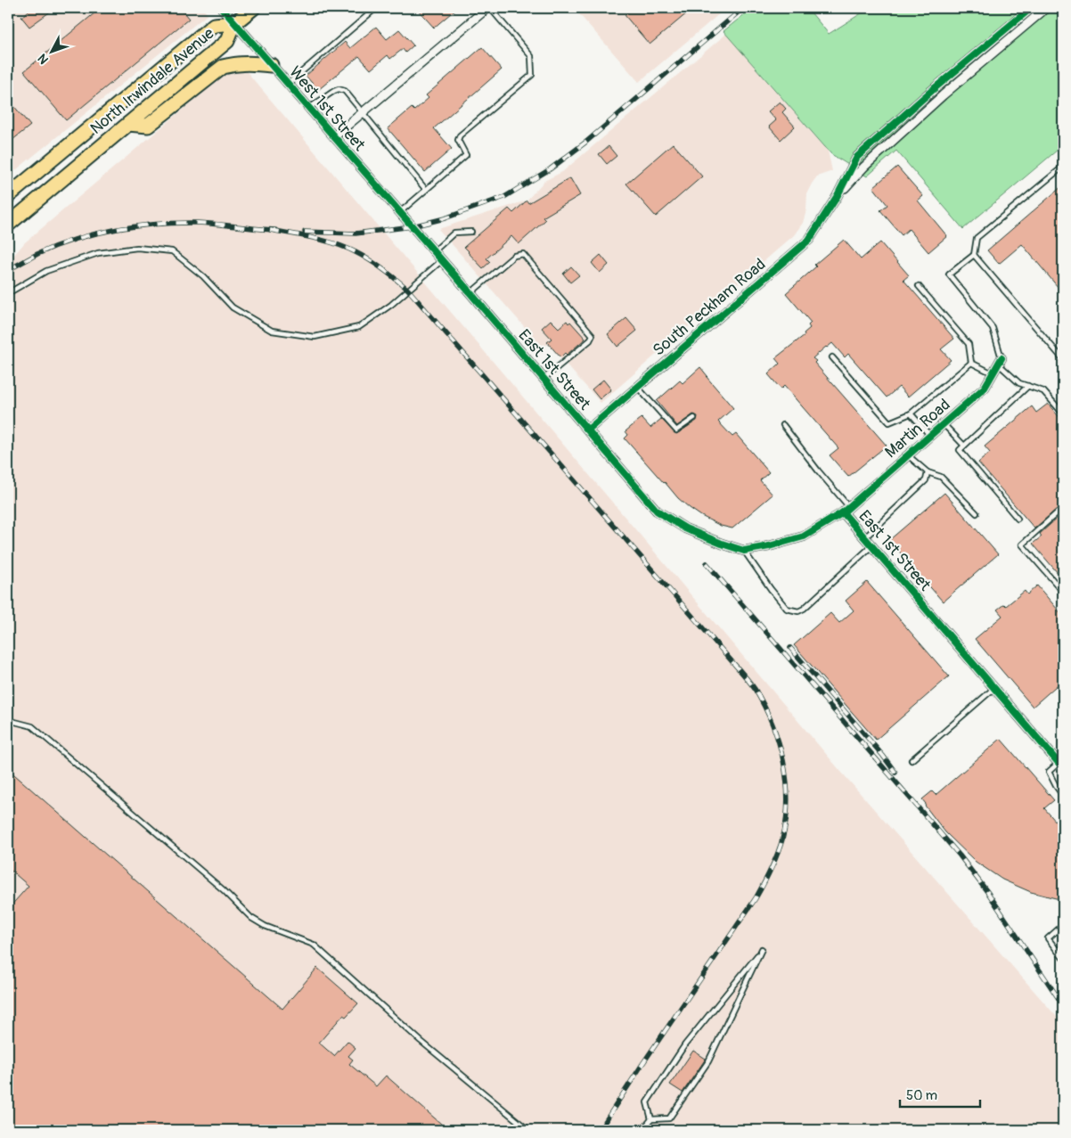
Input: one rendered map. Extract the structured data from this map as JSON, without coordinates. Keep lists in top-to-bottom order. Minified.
{"streets":{"main road":["North Irwindale Avenue"],"street":["West 1st Street","South Peckham Road","East 1st Street","Martin Road"]},"crossings":[["North Irwindale Avenue","West 1st Street"],["West 1st Street","East 1st Street"],["South Peckham Road","East 1st Street"],["East 1st Street","Martin Road"]],"scale_bar":"50 m","north":"bottom left"}
